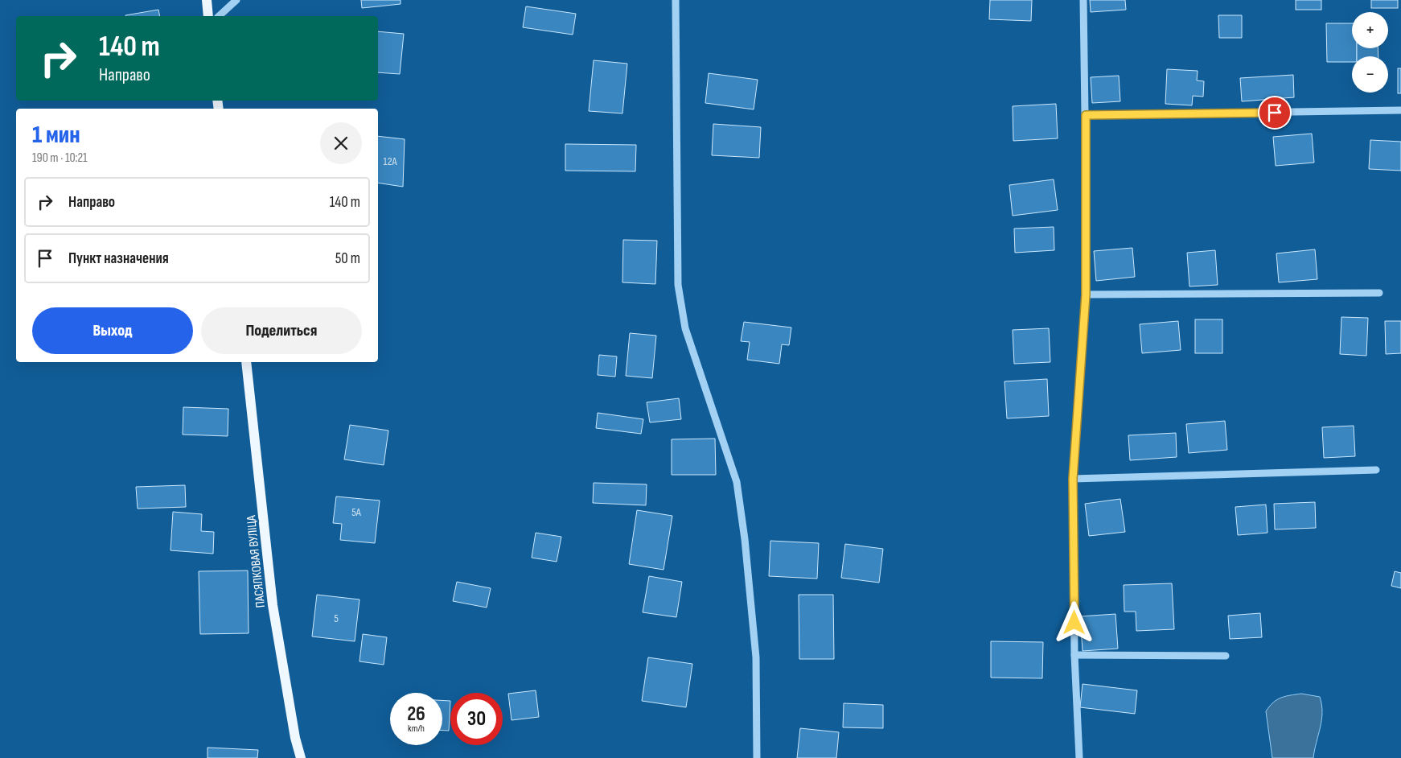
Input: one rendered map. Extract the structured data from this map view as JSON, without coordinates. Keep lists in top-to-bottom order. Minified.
{"streets":{"main road":["ПАСЯЛКОВАЯ ВУЛІЦА"]},"house_numbers":["12А","5А","5"],"page":{"map_buttons":["+","−"],"turn":["140 m","Направо"],"heading":["1 мин","190 m · 10:21"],"list":[{"name":"Направо","value":"140 m"},{"name":"Пункт назначения","value":"50 m"}],"buttons":["Выход","Поделиться"],"speed":"26 km/h","limit":"30"}}
